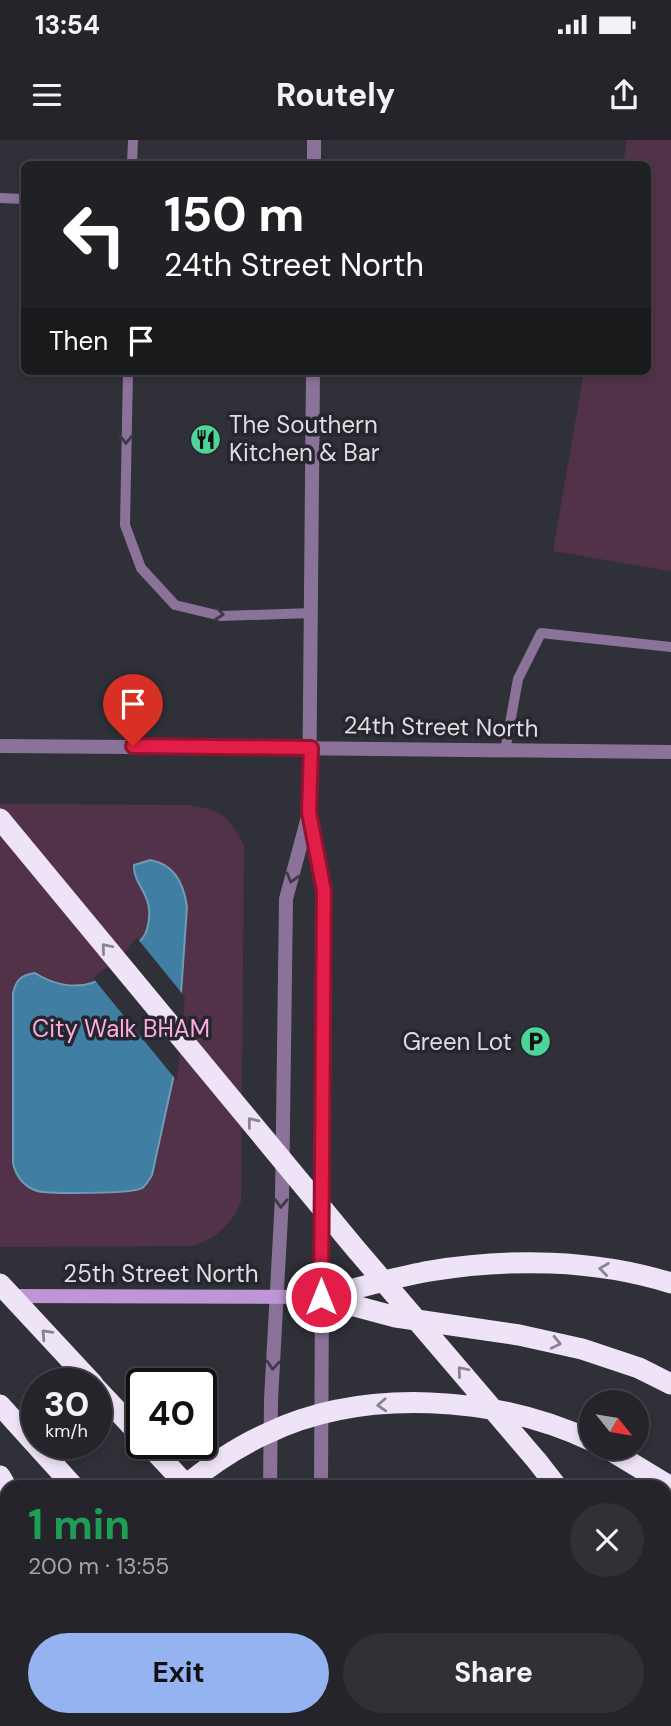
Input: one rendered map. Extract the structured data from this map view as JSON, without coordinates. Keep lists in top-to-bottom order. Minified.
{"streets":{"main road":["25th Street North"],"street":["24th Street North"]},"parks":["City Walk BHAM"],"places":{"restaurant":["The Southern Kitchen & Bar"],"parking":["Green Lot"]},"north":"bottom right","page":{"status":"13:54","header":"Routely","turn":["150 m","24th Street North"],"then":"Then","speed":"30 km/h","limit":"40","heading":["1 min","200 m · 13:55"],"buttons":["Exit","Share"]}}
